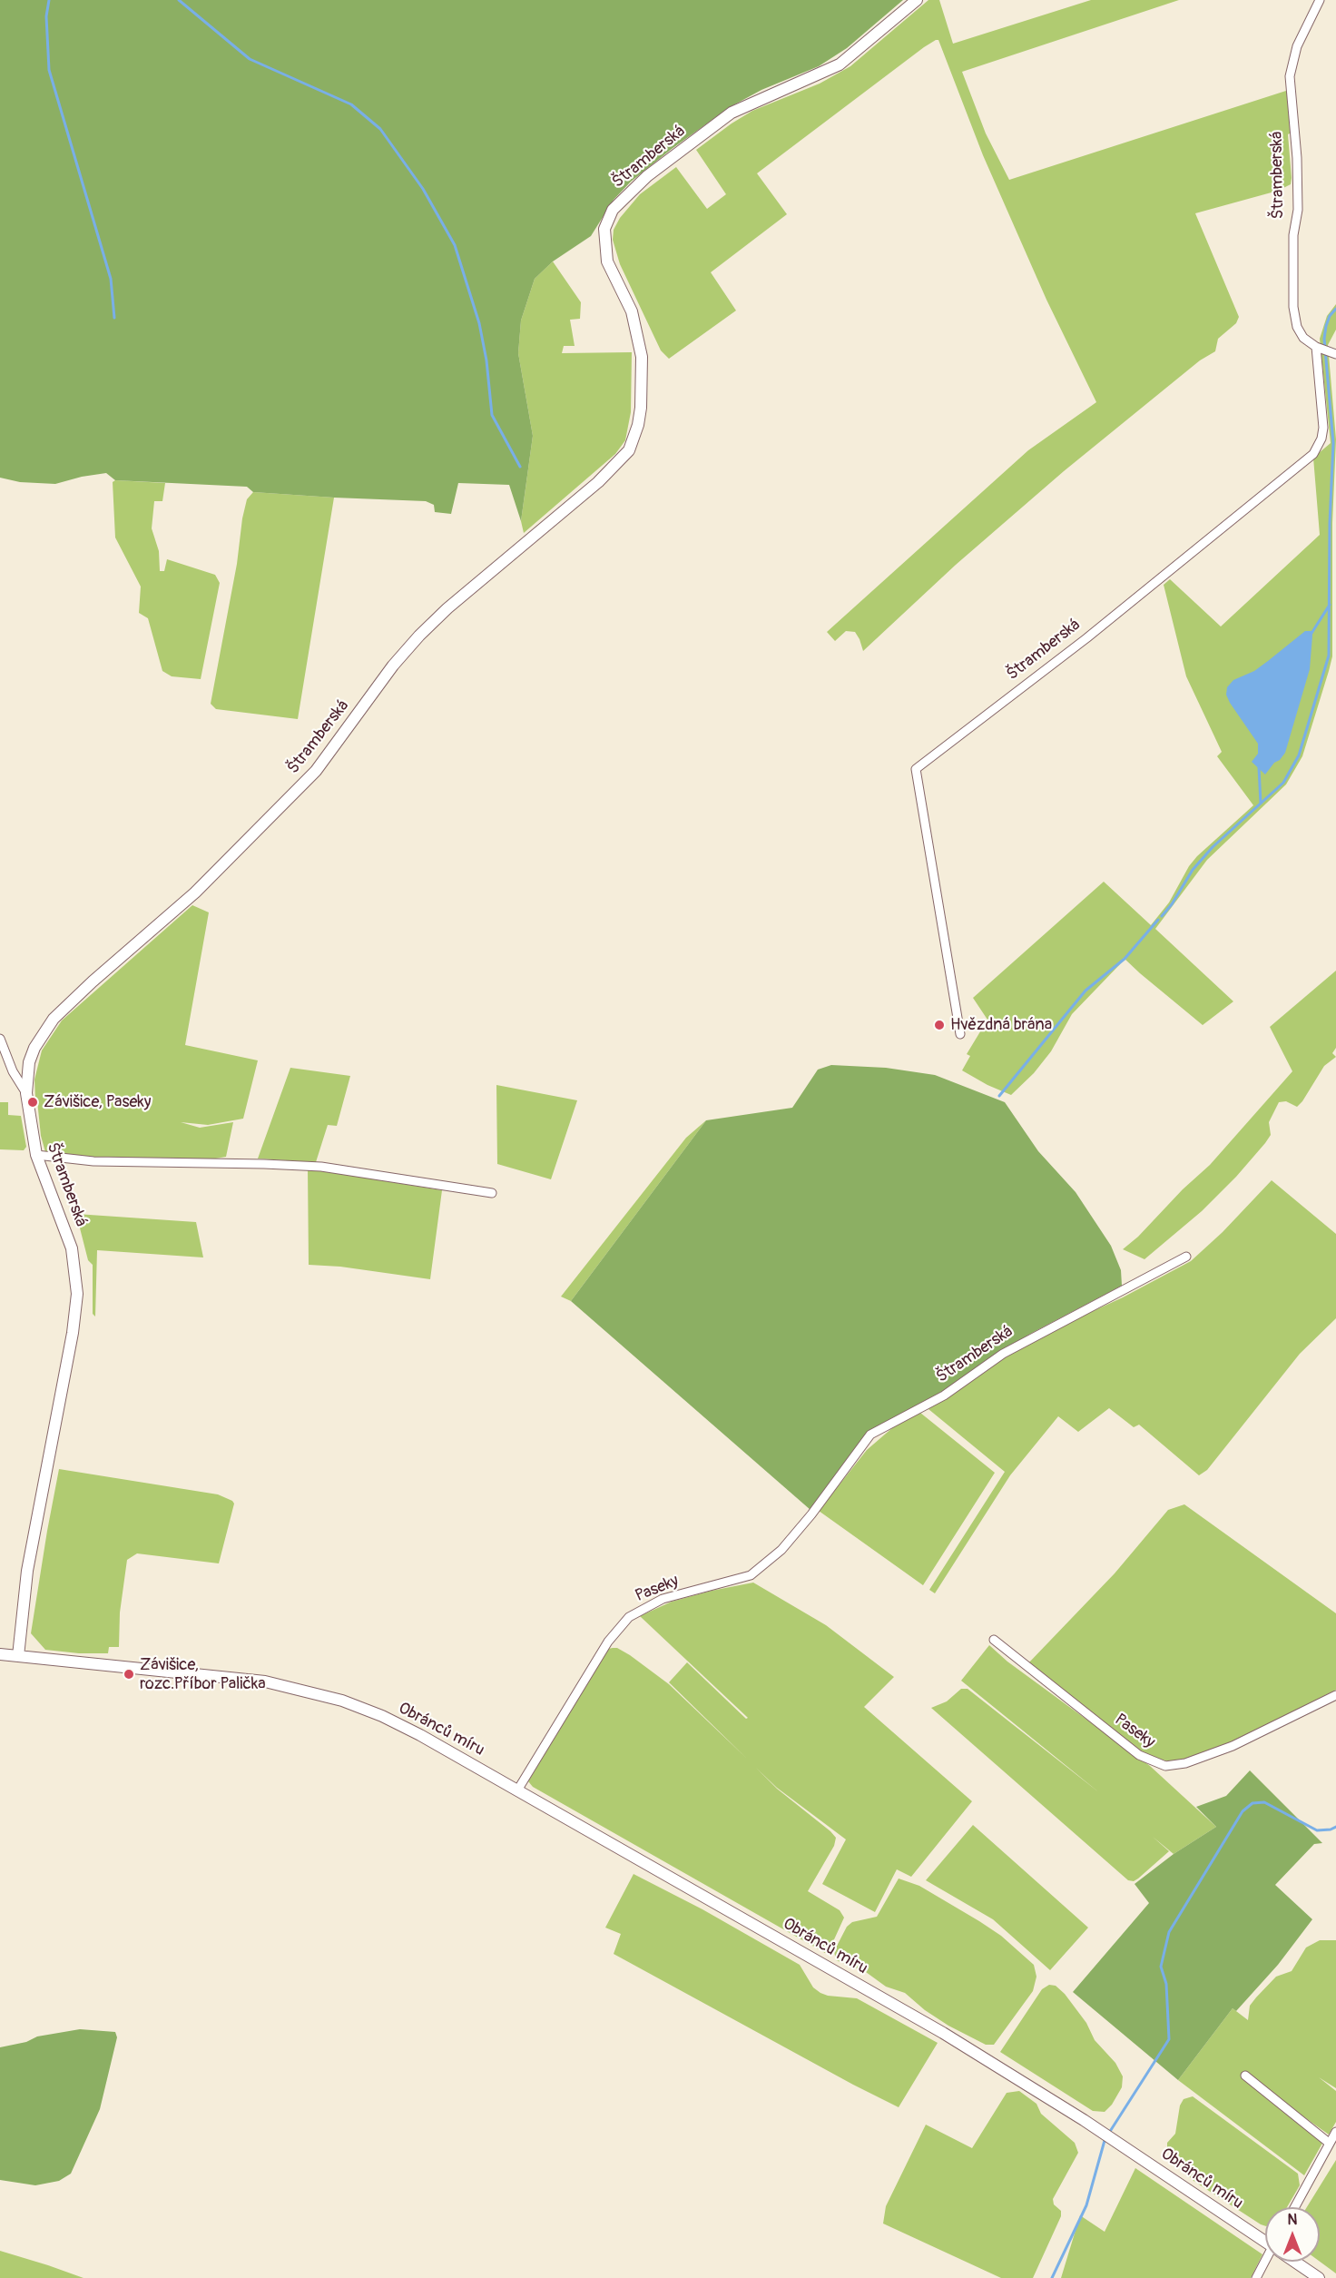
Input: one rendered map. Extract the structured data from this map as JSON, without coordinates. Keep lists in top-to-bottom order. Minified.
{"streets":{"street":["Štramberská","Paseky","Obránců míru"]},"crossings":[["Štramberská","Paseky"],["Štramberská","Obránců míru"],["Paseky","Obránců míru"]],"places":["Hvězdná brána","Závišice, Paseky","Závišice, rozc.Příbor Palička"],"north":"top"}
